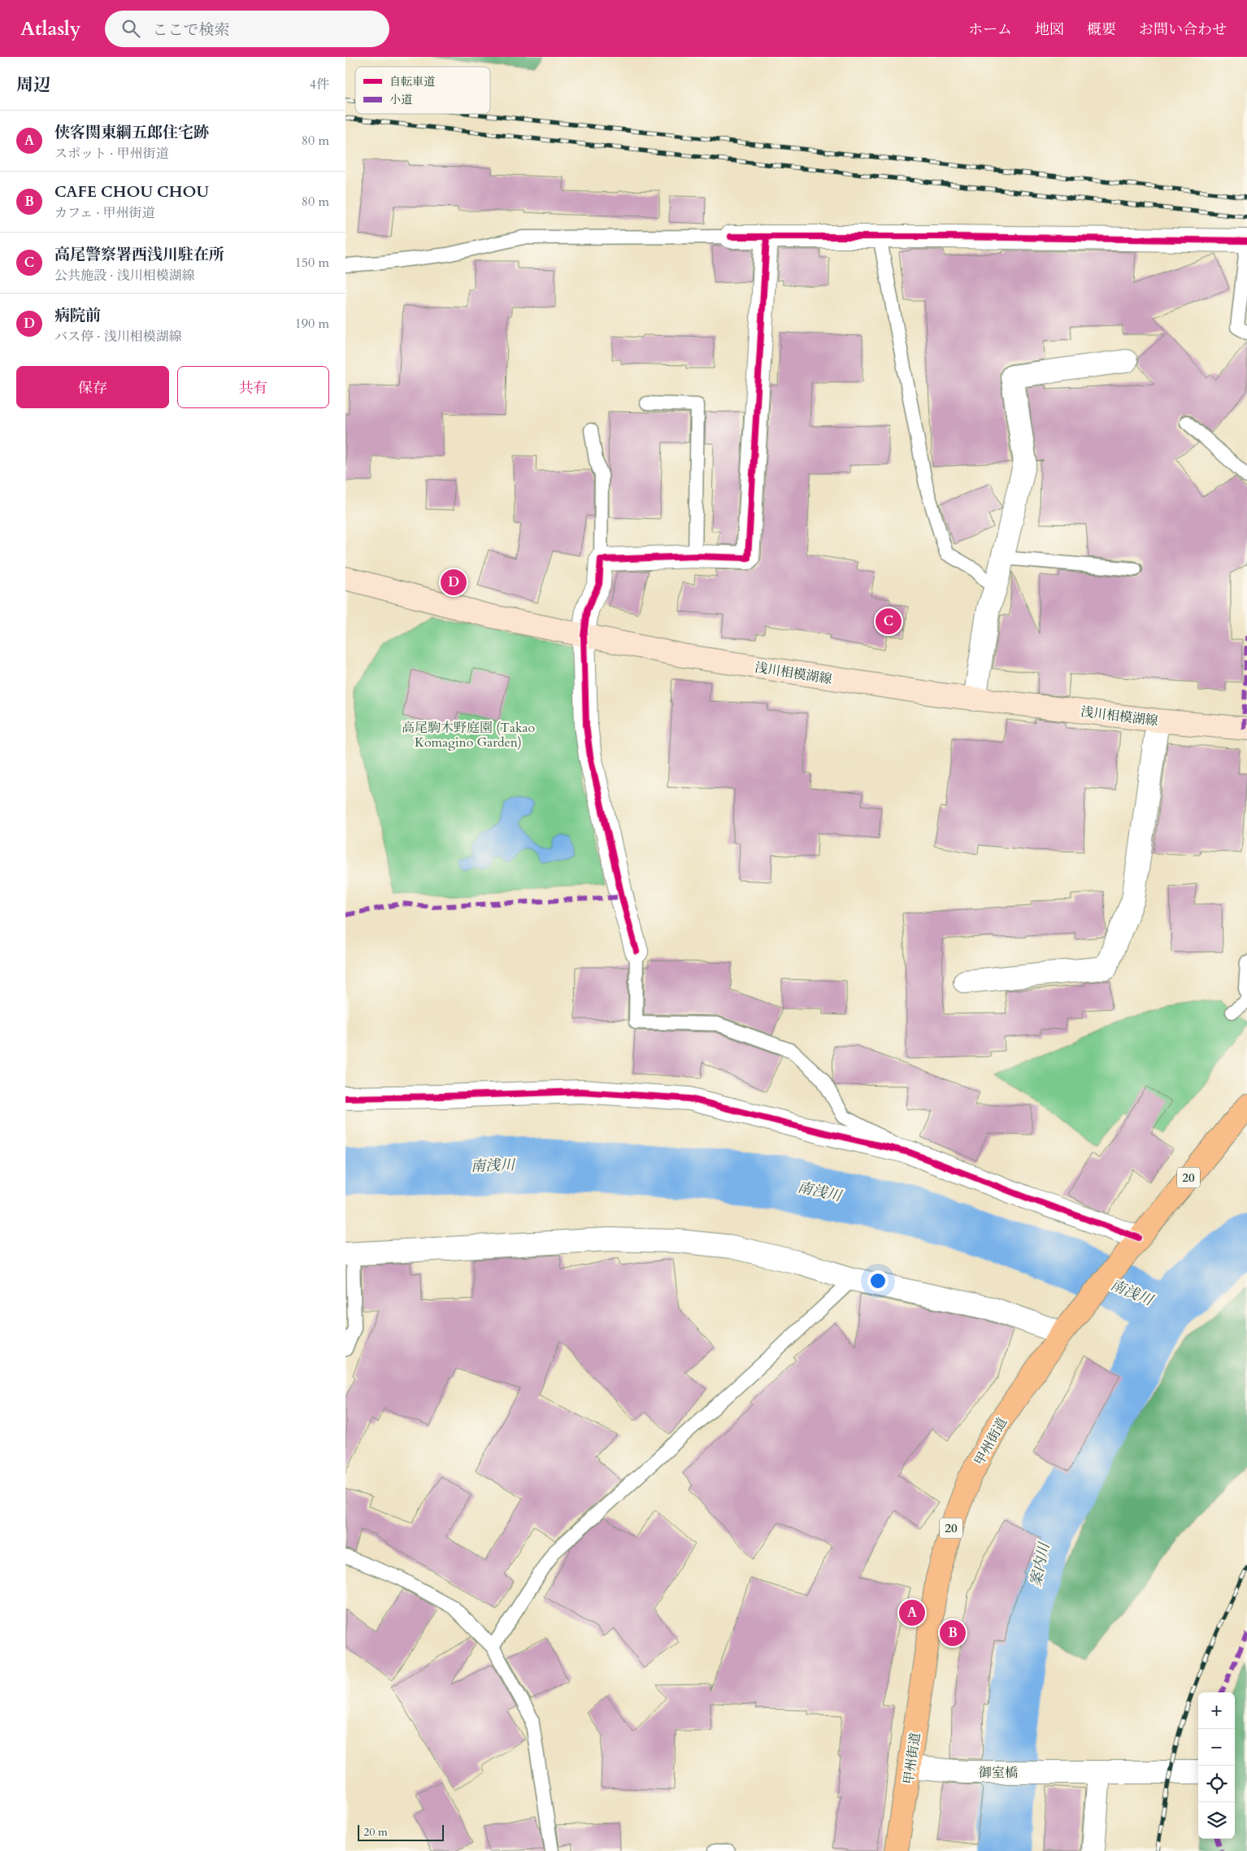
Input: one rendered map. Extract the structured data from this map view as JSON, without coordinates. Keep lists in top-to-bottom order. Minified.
{"streets":{"highway":["20","甲州街道"],"main road":["浅川相模湖線"],"street":["御室橋"]},"crossings":[["甲州街道","御室橋"]],"water":["南浅川","案内川"],"parks":["高尾駒木野庭園 (Takao Komagino Garden)"],"legend":["自転車道","小道"],"scale_bar":"20 m","page":{"header":"Atlasly","search":"ここで検索","nav":["ホーム","地図","概要","お問い合わせ"],"heading":["周辺","4件"],"list":[{"mark":"A","name":"侠客関東綱五郎住宅跡","note":"スポット · 甲州街道","value":"80 m"},{"mark":"B","name":"CAFE CHOU CHOU","note":"カフェ · 甲州街道","value":"80 m"},{"mark":"C","name":"高尾警察署西浅川駐在所","note":"公共施設 · 浅川相模湖線","value":"150 m"},{"mark":"D","name":"病院前","note":"バス停 · 浅川相模湖線","value":"190 m"}],"buttons":["保存","共有"],"pins":["D","C","A","B"],"map_buttons":["+","−"],"scale":"20 m"}}
